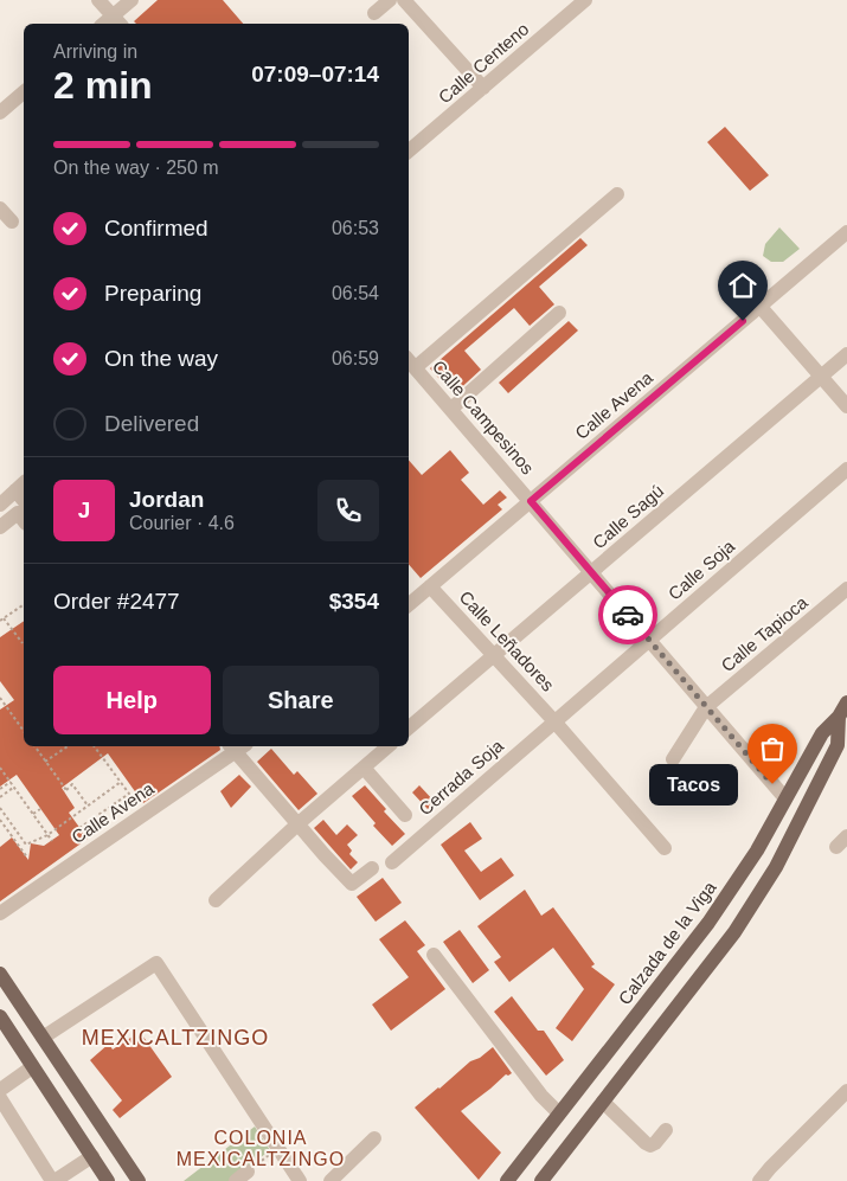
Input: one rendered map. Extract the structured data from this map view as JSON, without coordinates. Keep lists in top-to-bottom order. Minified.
{"streets":{"main road":["Calzada de la Viga"],"street":["Calle Centeno","Calle Avena","Calle Campesinos","Calle Sagú","Calle Soja","Calle Tapioca","Calle Leñadores","Cerrada Soja"]},"crossings":[["Calle Avena","Calle Campesinos"],["Calle Avena","Calle Leñadores"],["Calle Campesinos","Calle Sagú"],["Calle Campesinos","Calle Soja"],["Calle Campesinos","Calle Tapioca"],["Calle Campesinos","Calzada de la Viga"],["Calle Sagú","Calle Leñadores"],["Calle Soja","Calle Leñadores"],["Calle Soja","Cerrada Soja"],["Calle Leñadores","Cerrada Soja"]],"districts":["MEXICALTZINGO","COLONIA MEXICALTZINGO"],"places":["Tacos"],"page":{"heading":["2 min","Arriving in","07:09–07:14"],"panel":["Jordan","Courier · 4.6","Order #2477","$354"],"bar":"On the way · 250 m","list":[["Confirmed","06:53"],["Preparing","06:54"],["On the way","06:59"],"Delivered"],"round":"J","buttons":["Help","Share"],"bubble":"Tacos"}}
